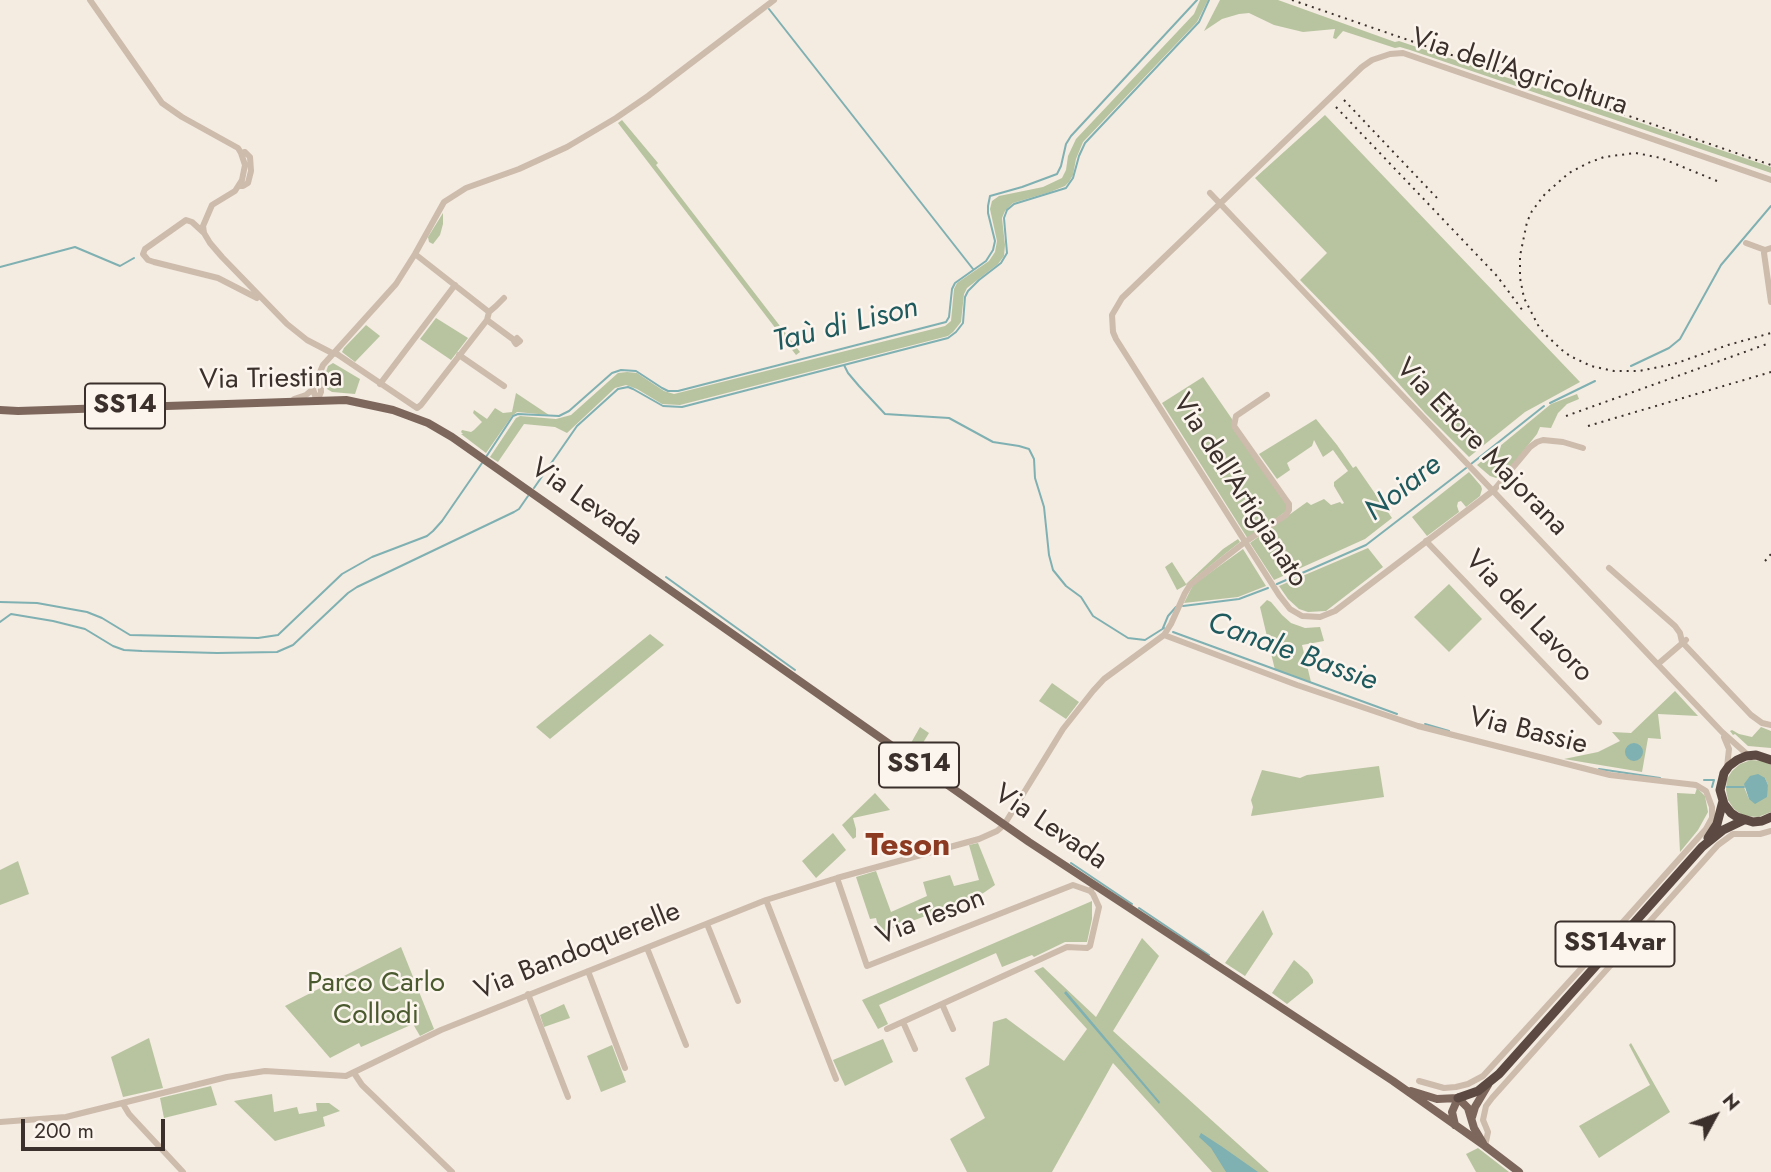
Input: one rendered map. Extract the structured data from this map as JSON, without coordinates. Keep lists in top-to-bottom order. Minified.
{"streets":{"highway":["SS14var"],"main road":["Via Triestina","SS14","Via Levada"],"street":["Via dell'Agricoltura","Via Ettore Majorana","Via dell'Artigianato","Via del Lavoro","Via Bassie","Via Teson","Via Bandoquerelle"]},"crossings":[["Via dell'Agricoltura","Via Ettore Majorana"],["Via dell'Agricoltura","Via dell'Artigianato"],["Via Triestina","Via Levada"],["SS14","Via Levada"],["SS14","SS14var"],["Via Ettore Majorana","Via dell'Artigianato"],["Via dell'Artigianato","Via del Lavoro"],["Via Levada","Via Teson"],["Via Levada","SS14var"],["Via Levada","Via Bandoquerelle"],["Via Teson","Via Bandoquerelle"]],"districts":["Teson"],"water":["Taù di Lison","Noiare","Canale Bassie"],"parks":["Parco Carlo Collodi"],"scale_bar":"200 m","north":"top right"}
